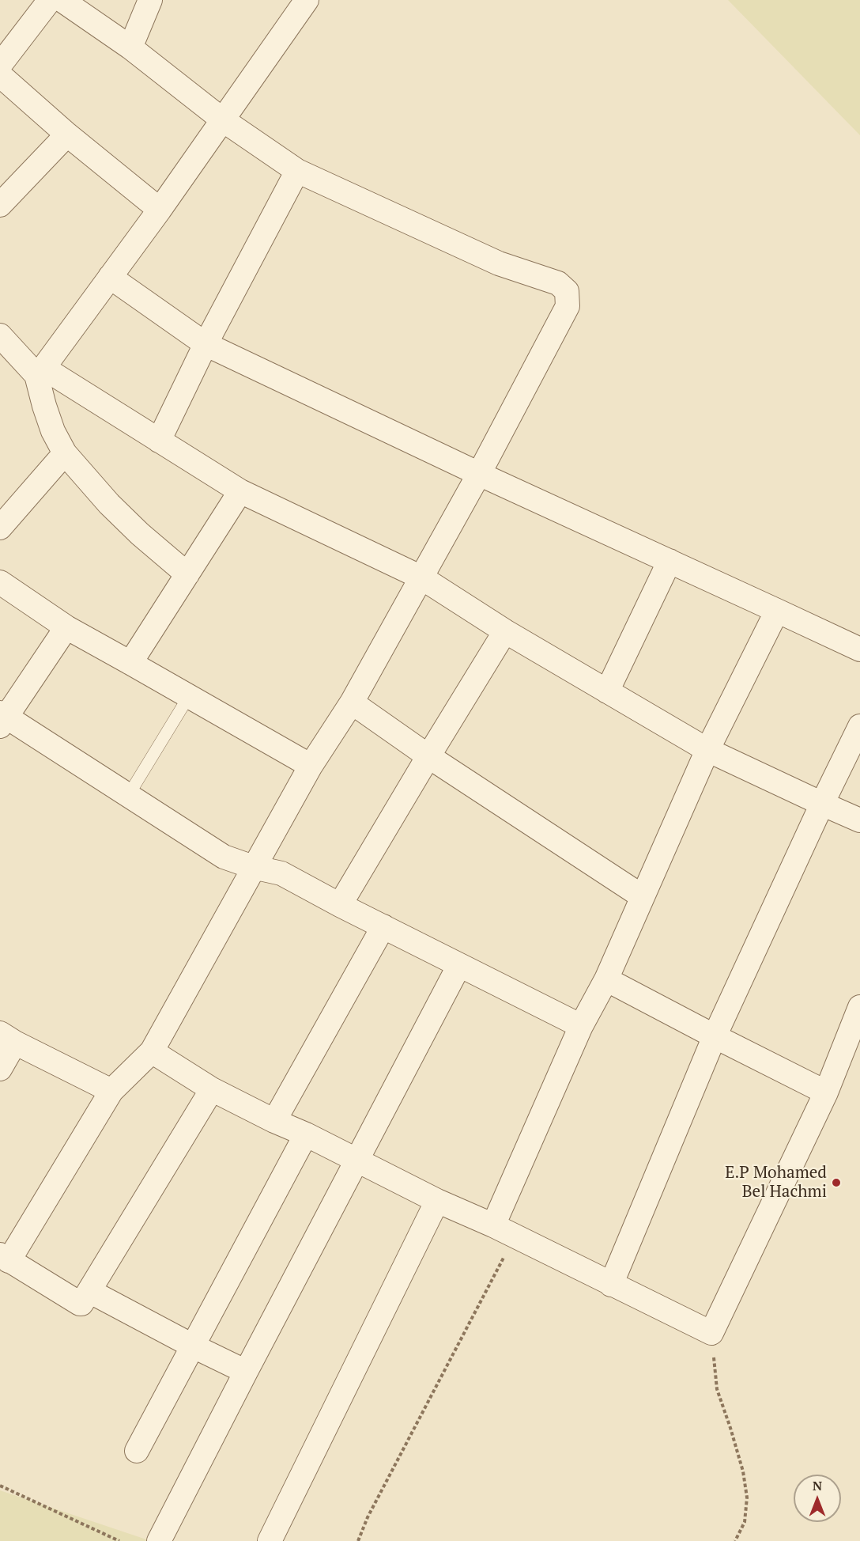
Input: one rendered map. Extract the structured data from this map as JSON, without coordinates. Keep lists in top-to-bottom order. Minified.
{"places":["E.P Mohamed Bel Hachmi"],"north":"top"}
